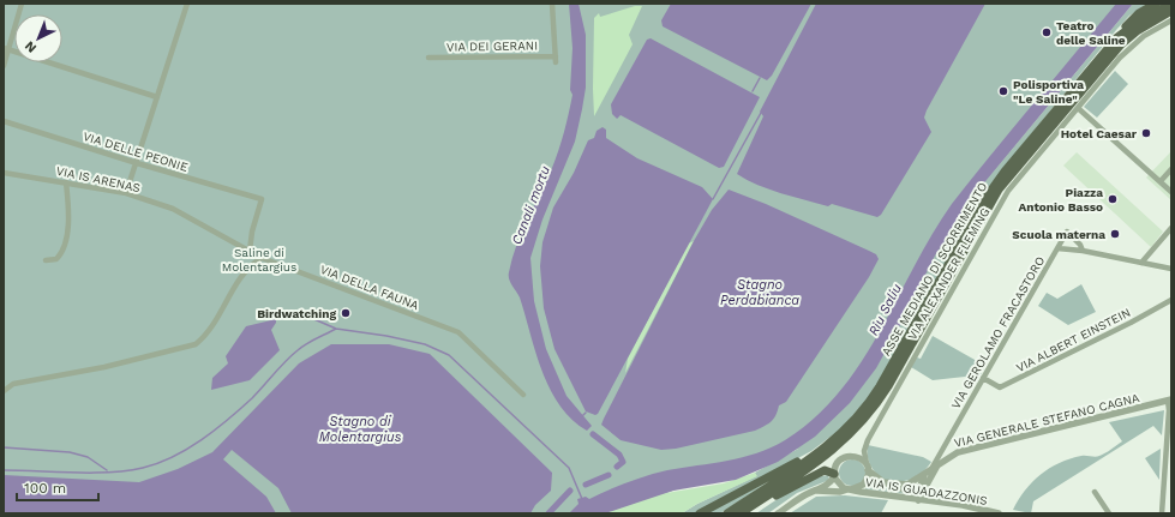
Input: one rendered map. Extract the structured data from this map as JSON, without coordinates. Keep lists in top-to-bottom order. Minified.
{"streets":{"highway":["ASSE MEDIANO DI SCORRIMENTO"],"street":["VIA DEI GERANI","VIA DELLE PEONIE","VIA IS ARENAS","VIA ALEXANDER FLEMING","VIA DELLA FAUNA","VIA GEROLAMO FRACASTORO","VIA ALBERT EINSTEIN","VIA GENERALE STEFANO CAGNA","VIA IS GUADAZZONIS"]},"crossings":[["VIA DELLE PEONIE","VIA IS ARENAS"],["VIA IS ARENAS","VIA DELLA FAUNA"],["VIA ALEXANDER FLEMING","VIA IS GUADAZZONIS"],["VIA GEROLAMO FRACASTORO","VIA ALBERT EINSTEIN"],["VIA GEROLAMO FRACASTORO","VIA GENERALE STEFANO CAGNA"],["VIA GENERALE STEFANO CAGNA","VIA IS GUADAZZONIS"]],"water":["Canali mortu","Stagno Perdabianca","Riu Saliu","Stagno di Molentargius"],"parks":["Saline di Molentargius"],"places":["Teatro delle Saline","Polisportiva \"Le Saline\"","Hotel Caesar","Piazza Antonio Basso","Scuola materna","Birdwatching"],"scale_bar":"100 m","north":"bottom left"}
